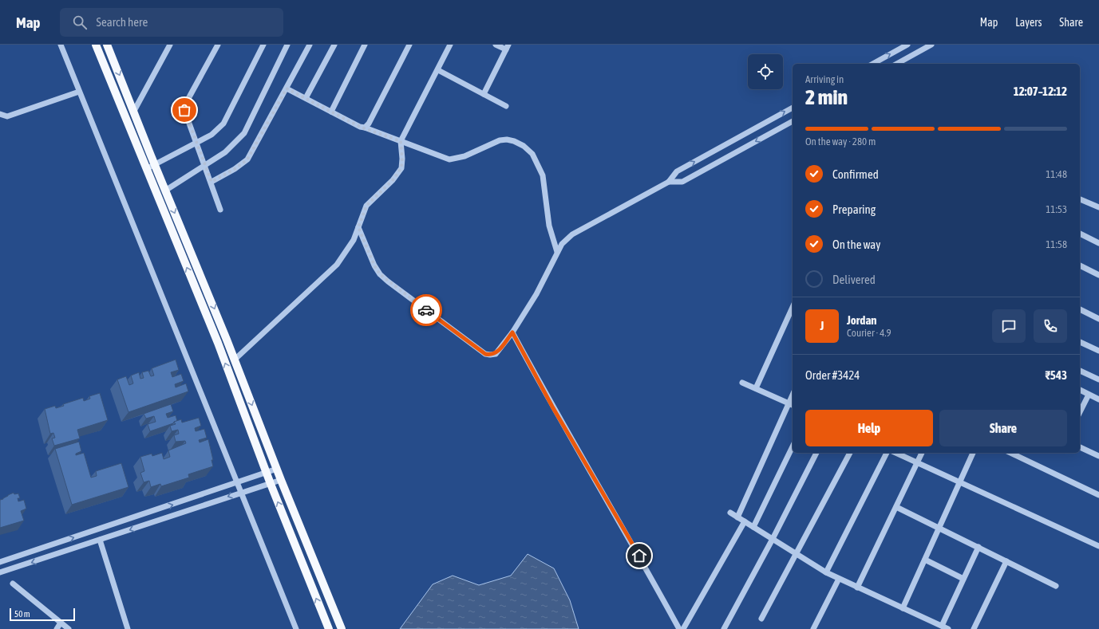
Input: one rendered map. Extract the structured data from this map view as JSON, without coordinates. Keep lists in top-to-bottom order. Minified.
{"scale_bar":"50 m","page":{"header":"Map","search":"Search here","nav":["Map","Layers","Share"],"heading":["2 min","Arriving in","12:07–12:12"],"panel":["Jordan","Courier · 4.9","Order #3424","₹543"],"bar":"On the way · 280 m","list":[["Confirmed","11:48"],["Preparing","11:53"],["On the way","11:58"],"Delivered"],"round":"J","buttons":["Help","Share"],"scale":"50 m"}}
